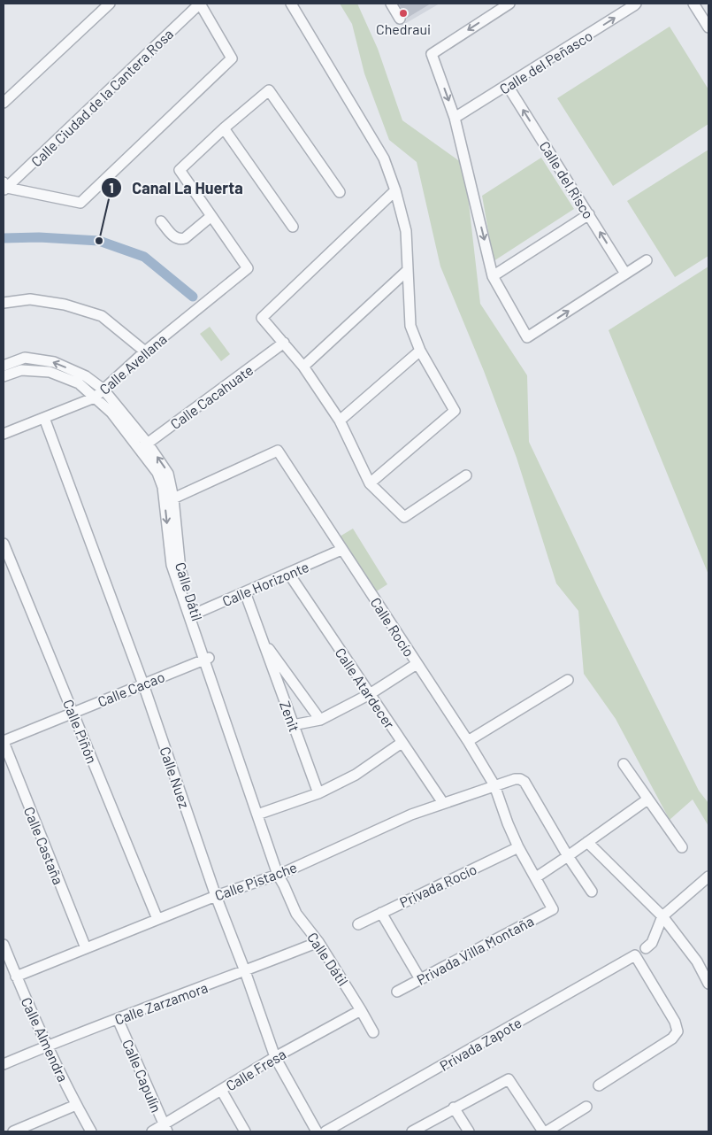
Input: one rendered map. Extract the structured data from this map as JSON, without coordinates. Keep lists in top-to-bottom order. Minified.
{"streets":{"street":["Calle del Peñasco","Calle Ciudad de la Cantera Rosa","Calle del Risco","Calle Avellana","Calle Cacahuate","Calle Horizonte","Calle Dátil","Calle Rocío","Calle Atardecer","Calle Cacao","Zenit","Calle Piñón","Calle Nuez","Calle Castaña","Calle Pistache","Privada Rocío","Privada Villa Montaña","Calle Zarzamora","Calle Almendra","Privada Zapote","Calle Fresa","Calle Capulín"]},"crossings":[["Calle del Peñasco","Calle del Risco"],["Calle Avellana","Calle Dátil"],["Calle Avellana","Calle Nuez"],["Calle Cacahuate","Calle Dátil"],["Calle Horizonte","Calle Dátil"],["Calle Horizonte","Calle Rocío"],["Calle Horizonte","Calle Atardecer"],["Calle Horizonte","Zenit"],["Calle Dátil","Calle Rocío"],["Calle Dátil","Calle Cacao"],["Calle Dátil","Calle Pistache"],["Calle Dátil","Calle Zarzamora"],["Calle Dátil","Calle Fresa"],["Calle Rocío","Calle Pistache"],["Calle Rocío","Privada Rocío"],["Calle Rocío","Privada Villa Montaña"],["Calle Atardecer","Calle Pistache"],["Calle Cacao","Calle Piñón"],["Calle Cacao","Calle Nuez"],["Calle Cacao","Calle Castaña"],["Calle Piñón","Calle Pistache"],["Calle Nuez","Calle Pistache"],["Calle Nuez","Calle Zarzamora"],["Calle Nuez","Calle Fresa"],["Calle Castaña","Calle Pistache"],["Calle Pistache","Calle Almendra"],["Calle Zarzamora","Calle Almendra"],["Calle Zarzamora","Calle Capulín"],["Calle Fresa","Calle Capulín"]],"one_way":["Calle del Peñasco"],"places":["Chedraui","Canal La Huerta"]}
